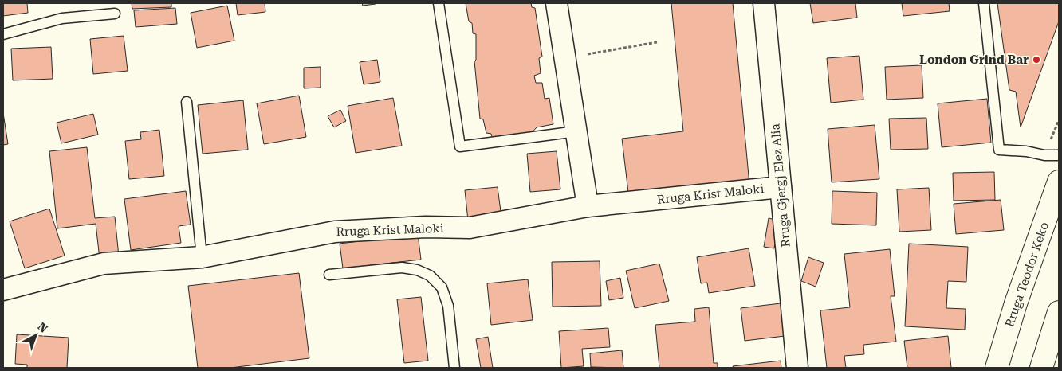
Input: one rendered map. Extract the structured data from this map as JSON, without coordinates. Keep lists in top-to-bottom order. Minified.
{"streets":{"main road":["Rruga Teodor Keko"],"street":["Rruga Gjergj Elez Alia","Rruga Krist Maloki"]},"crossings":[["Rruga Gjergj Elez Alia","Rruga Krist Maloki"]],"places":["London Grind Bar"],"north":"top right"}
